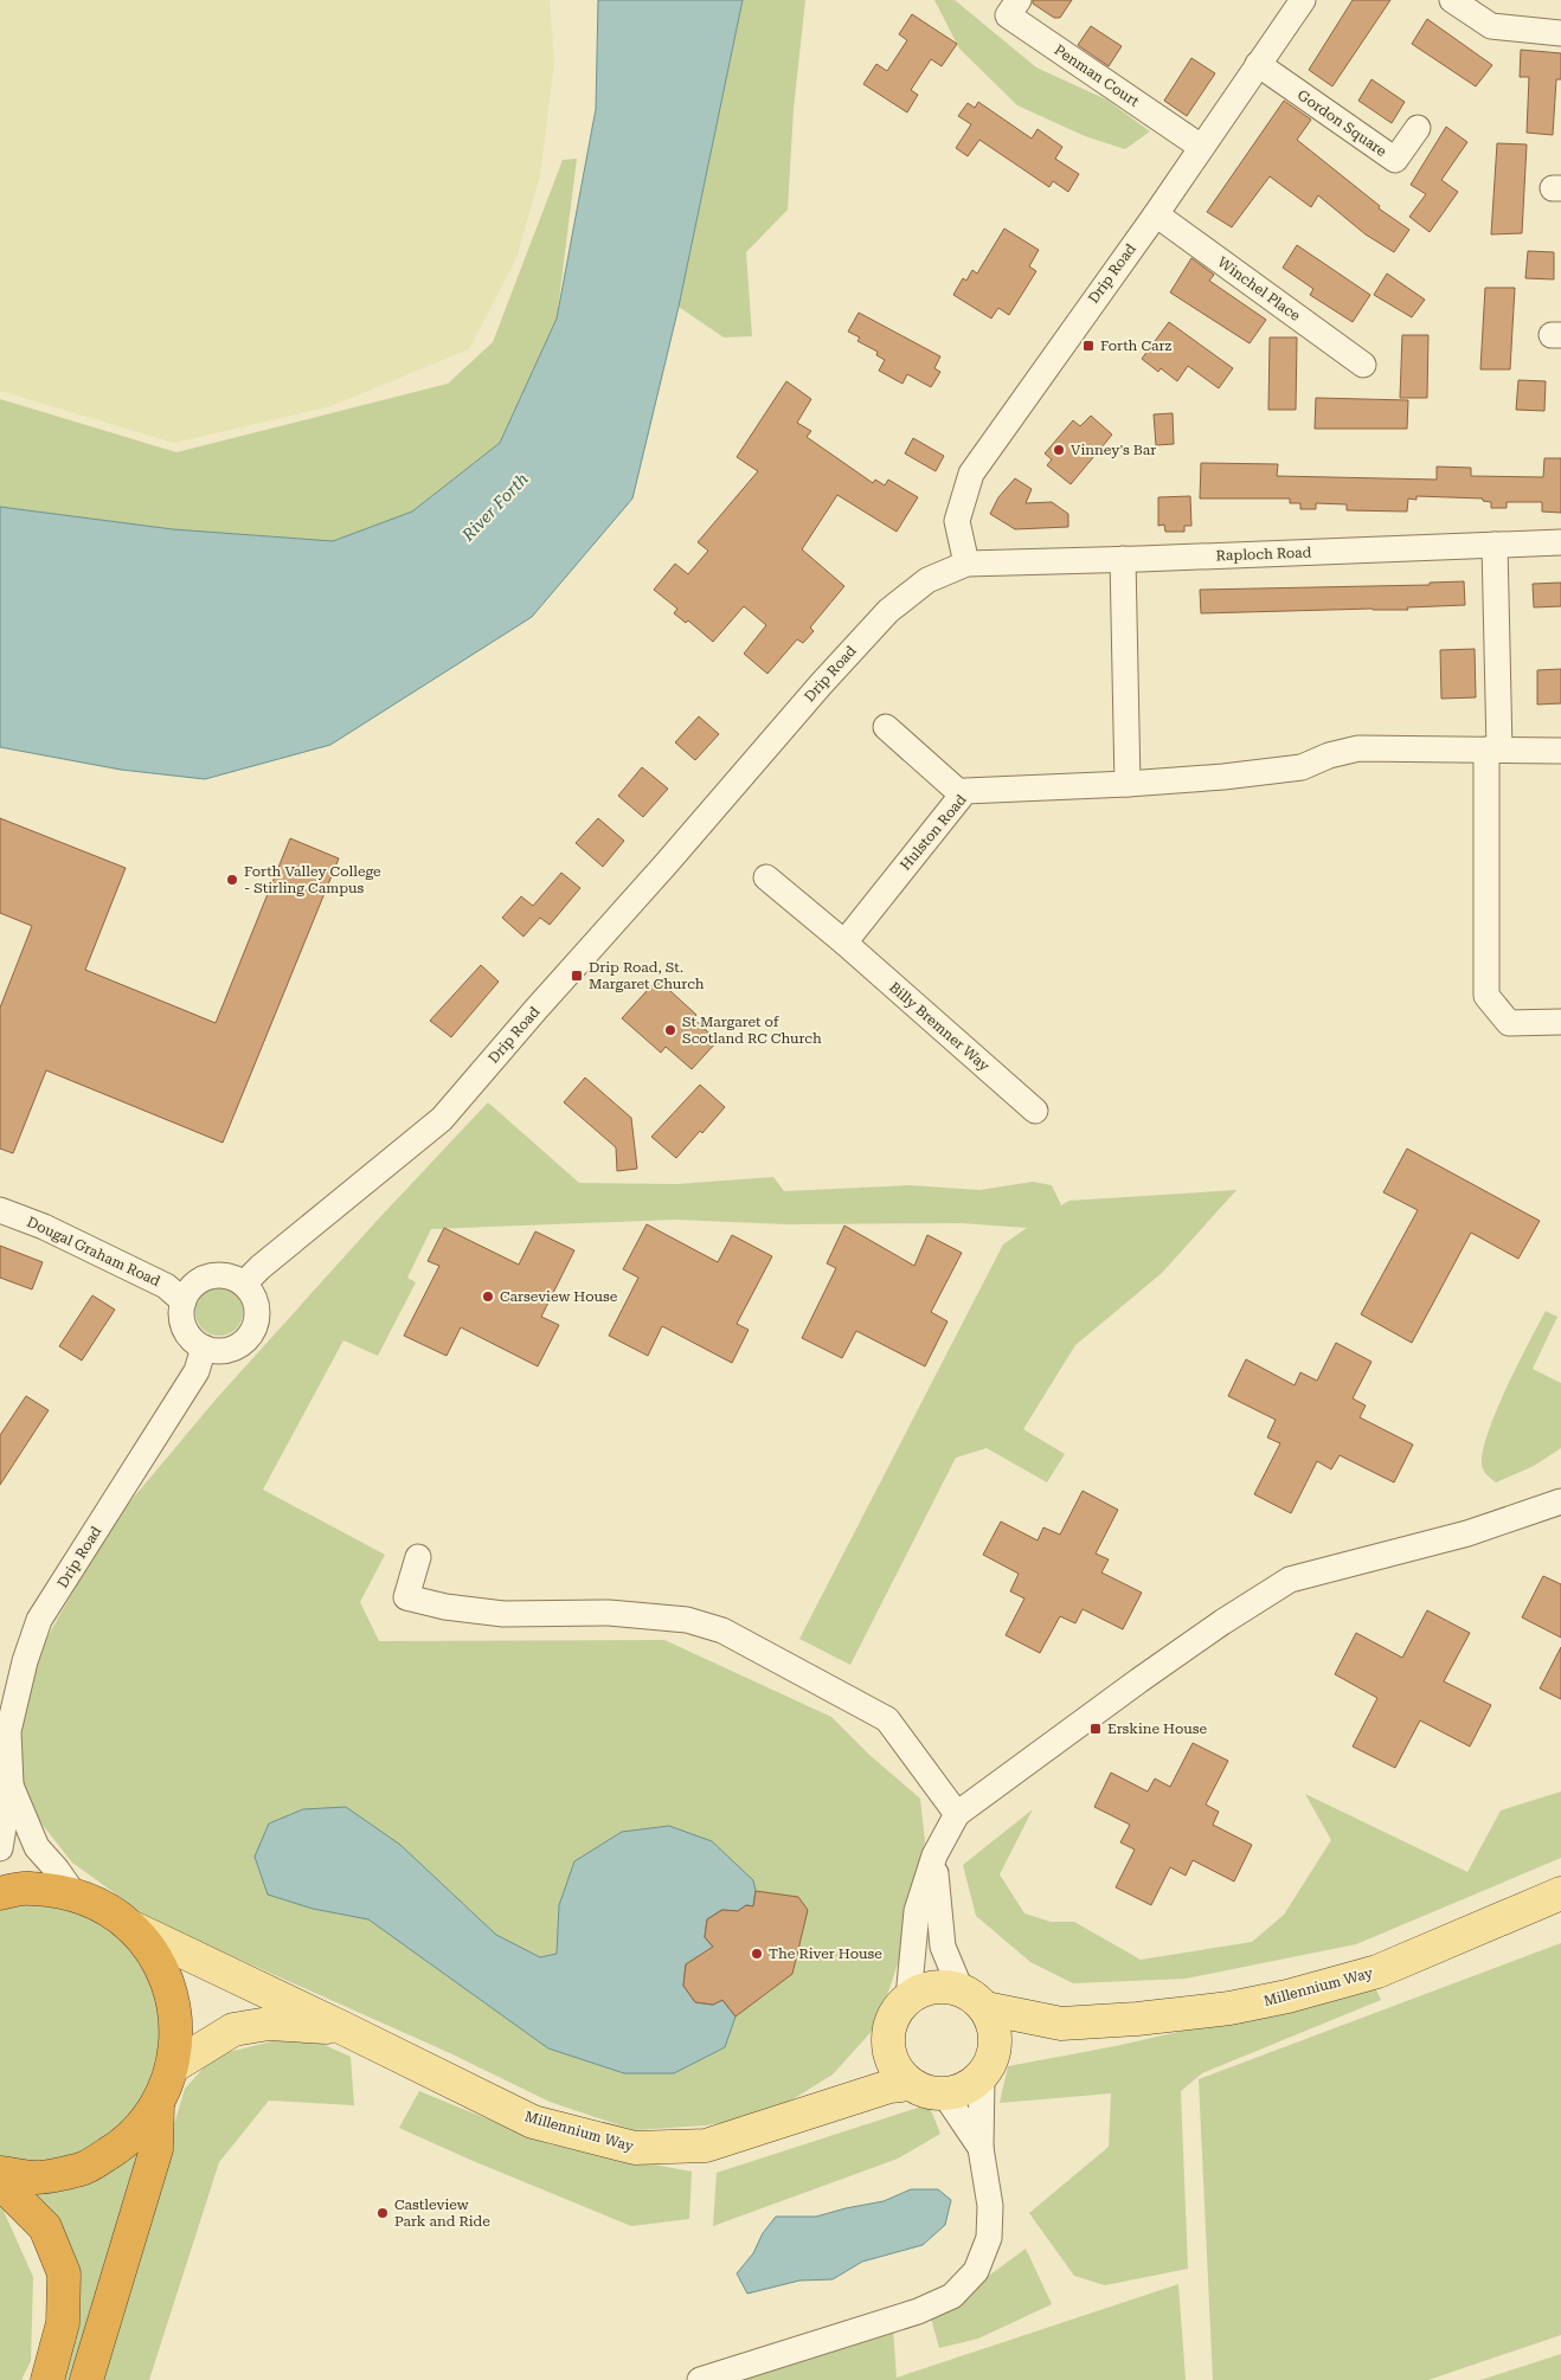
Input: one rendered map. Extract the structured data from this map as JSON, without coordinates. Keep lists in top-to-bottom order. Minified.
{"streets":{"main road":["Millennium Way"],"street":["Penman Court","Gordon Square","Drip Road","Winchel Place","Raploch Road","Hulston Road","Billy Bremner Way","Dougal Graham Road"]},"crossings":[["Penman Court","Drip Road"],["Gordon Square","Drip Road"],["Drip Road","Winchel Place"],["Drip Road","Raploch Road"],["Drip Road","Dougal Graham Road"],["Hulston Road","Billy Bremner Way"]],"water":["River Forth"],"places":{"transit":["Forth Carz","Drip Road, St. Margaret Church","Erskine House"],"other":["Vinney's Bar","Forth Valley College - Stirling Campus","St Margaret of Scotland RC Church","Carseview House","The River House","Castleview Park and Ride"]}}
